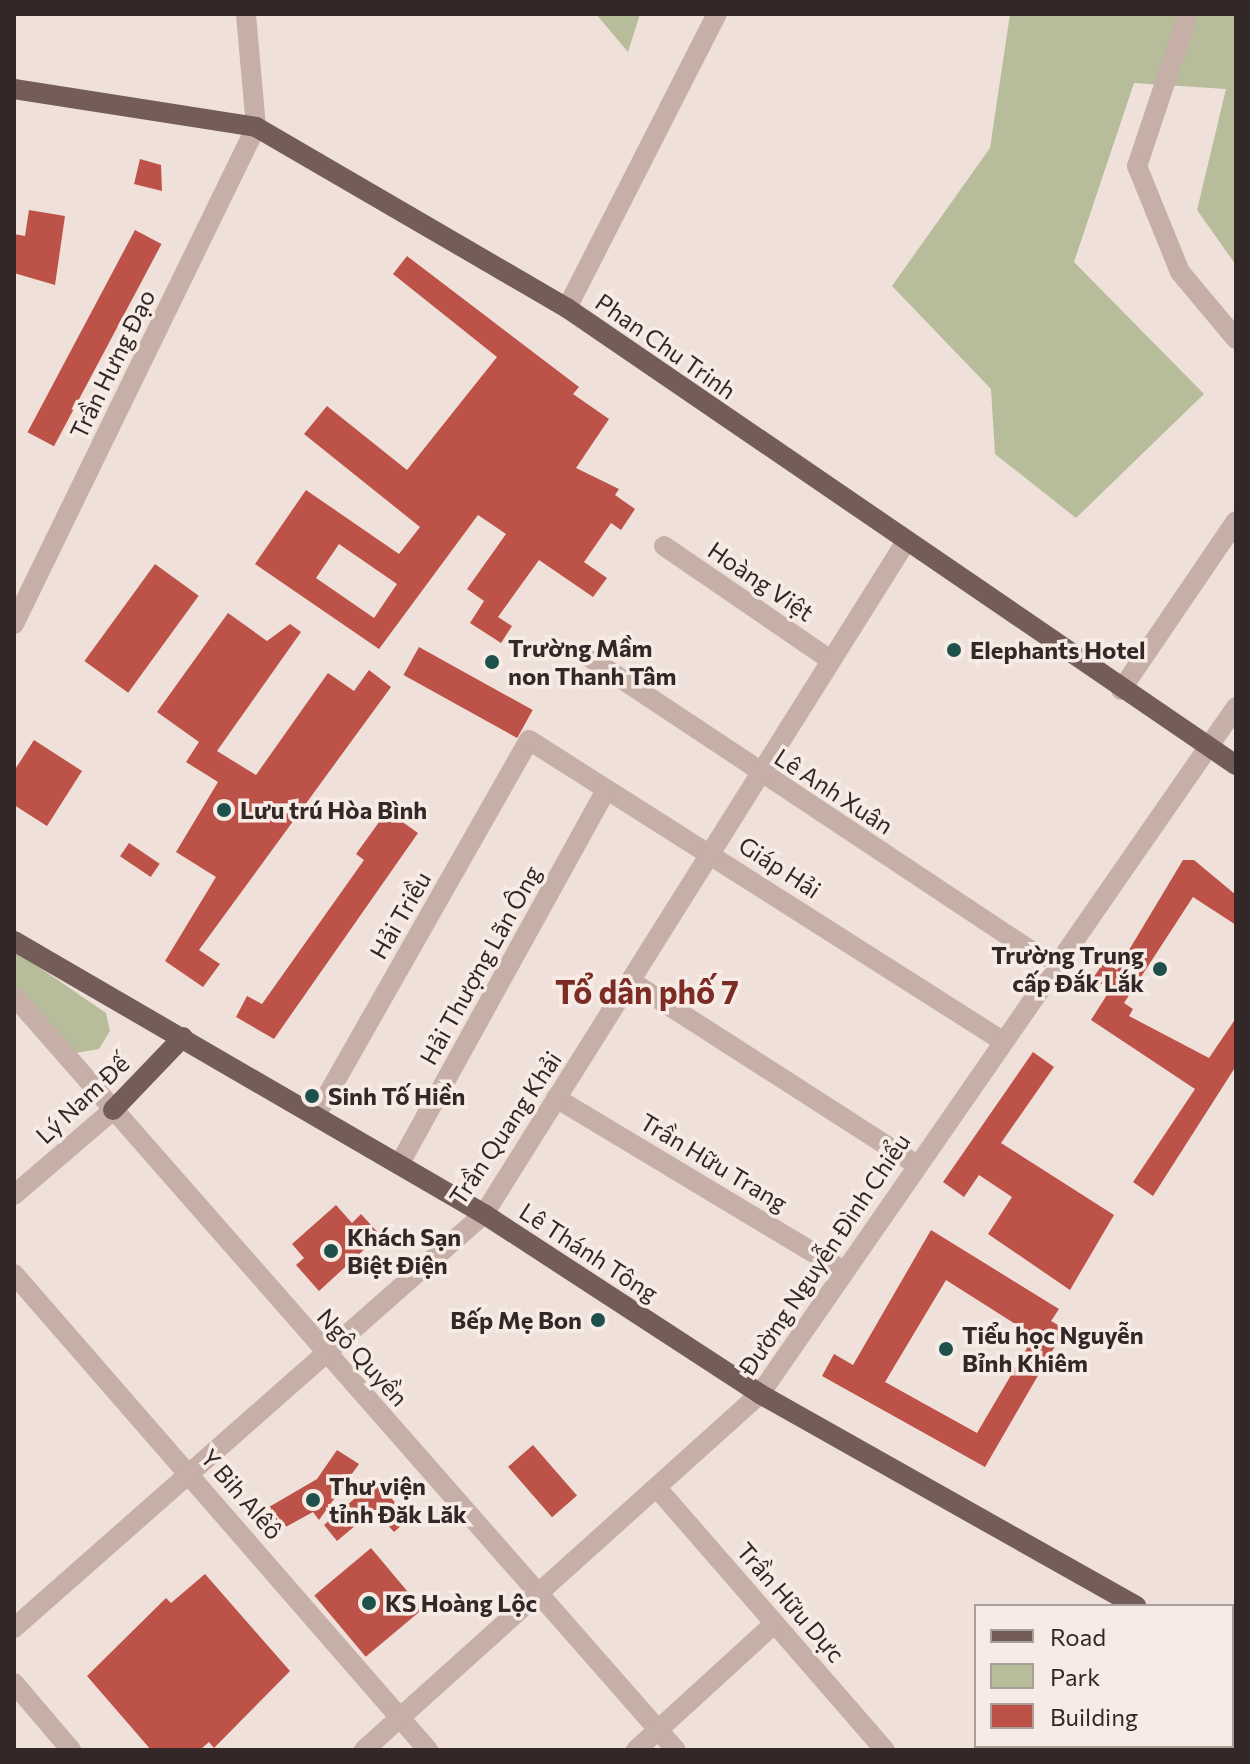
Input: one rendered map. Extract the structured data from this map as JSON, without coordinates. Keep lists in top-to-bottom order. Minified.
{"streets":{"main road":["Phan Chu Trinh","Lý Nam Đế","Lê Thánh Tông"],"street":["Trần Hưng Đạo","Hoàng Việt","Lê Anh Xuân","Giáp Hải","Hải Triều","Hải Thượng Lãn Ông","Trần Quang Khải","Trần Hữu Trang","Đường Nguyễn Đình Chiểu","Ngô Quyền","Y Bih Alêô","Trần Hữu Dực"]},"crossings":[["Phan Chu Trinh","Trần Hưng Đạo"],["Phan Chu Trinh","Trần Quang Khải"],["Phan Chu Trinh","Đường Nguyễn Đình Chiểu"],["Hoàng Việt","Trần Quang Khải"],["Lê Anh Xuân","Trần Quang Khải"],["Lê Anh Xuân","Đường Nguyễn Đình Chiểu"],["Giáp Hải","Hải Triều"],["Giáp Hải","Hải Thượng Lãn Ông"],["Giáp Hải","Trần Quang Khải"],["Giáp Hải","Đường Nguyễn Đình Chiểu"],["Hải Triều","Lê Thánh Tông"],["Hải Thượng Lãn Ông","Lê Thánh Tông"],["Lý Nam Đế","Lê Thánh Tông"],["Lý Nam Đế","Ngô Quyền"],["Trần Quang Khải","Trần Hữu Trang"],["Trần Quang Khải","Lê Thánh Tông"],["Trần Quang Khải","Ngô Quyền"],["Trần Quang Khải","Y Bih Alêô"],["Trần Hữu Trang","Đường Nguyễn Đình Chiểu"],["Lê Thánh Tông","Đường Nguyễn Đình Chiểu"],["Đường Nguyễn Đình Chiểu","Ngô Quyền"],["Đường Nguyễn Đình Chiểu","Y Bih Alêô"],["Đường Nguyễn Đình Chiểu","Trần Hữu Dực"]],"districts":["Tổ dân phố 7"],"places":["Elephants Hotel","Trường Mầm non Thanh Tâm","Lưu trú Hòa Bình","Trường Trung cấp Đắk Lắk","Sinh Tố Hiền","Khách Sạn Biệt Điện","Bếp Mẹ Bon","Tiểu học Nguyễn Bỉnh Khiêm","Thư viện tỉnh Đăk Lăk","KS Hoàng Lộc"],"legend":["Road","Park","Building"]}
